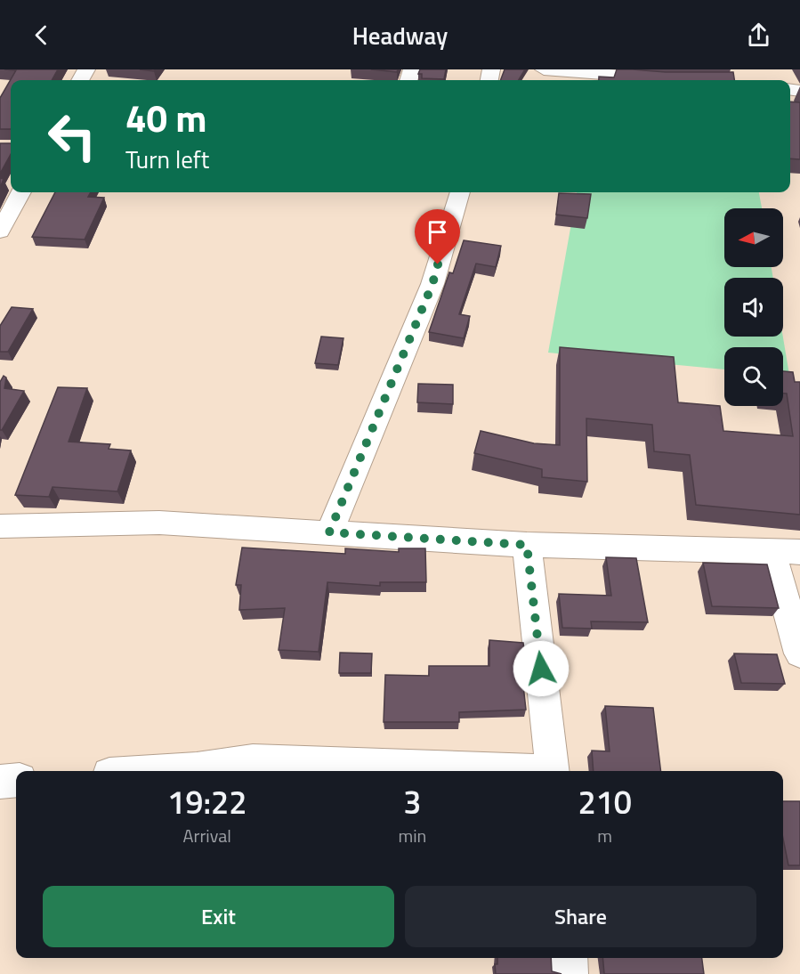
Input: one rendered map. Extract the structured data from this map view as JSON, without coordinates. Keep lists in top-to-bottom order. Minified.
{"north":"left","page":{"header":"Headway","turn":["40 m","Turn left"],"eta":["19:22","Arrival","3","min","210","m"],"buttons":["Exit","Share"]}}
